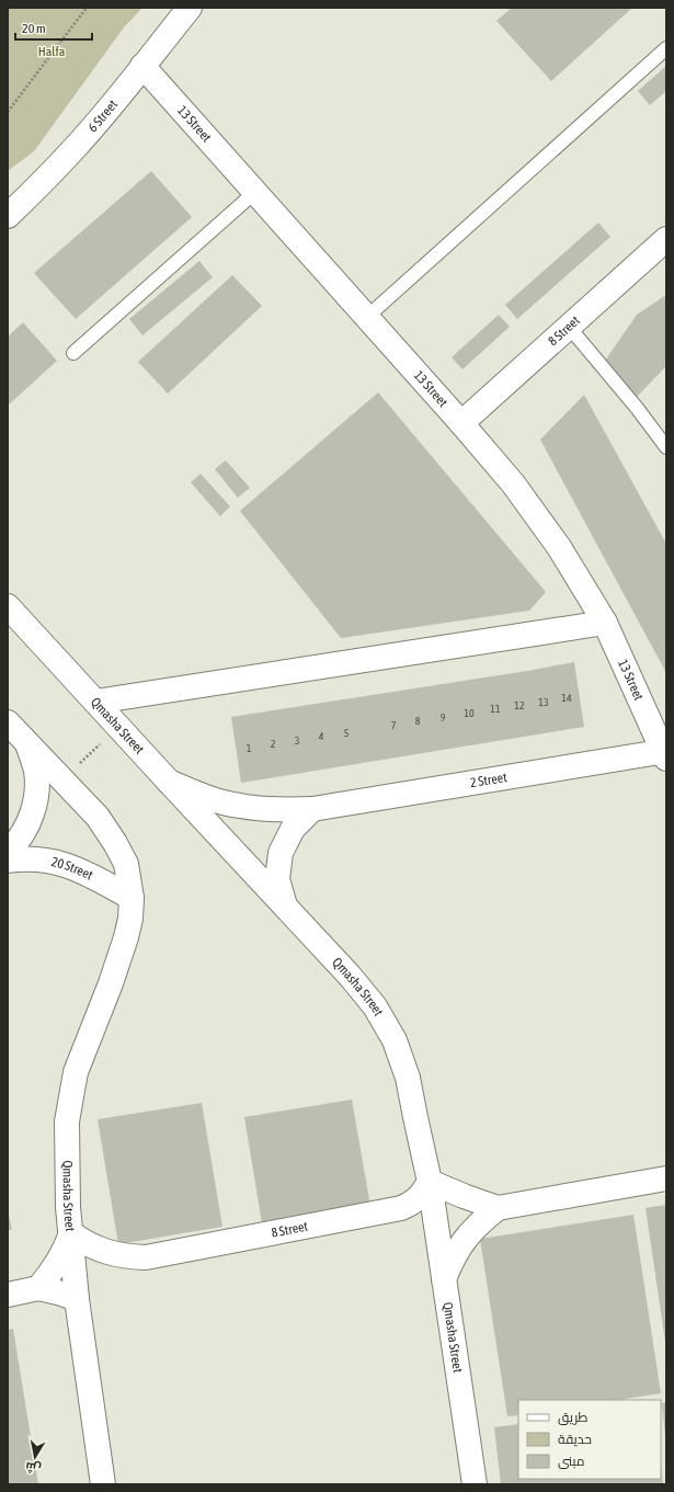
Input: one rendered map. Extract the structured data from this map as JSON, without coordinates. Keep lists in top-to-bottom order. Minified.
{"streets":{"street":["6 Street","13 Street","8 Street","Qmasha Street","2 Street","20 Street"]},"crossings":[["6 Street","13 Street"],["13 Street","8 Street"],["13 Street","2 Street"],["8 Street","Qmasha Street"],["Qmasha Street","2 Street"],["Qmasha Street","20 Street"]],"parks":["Halfa"],"house_numbers":["14","13","12","11","10","9","8","7","5","4","3","2","1"],"legend":["طريق","حديقة","مبنى"],"scale_bar":"20 m","north":"bottom"}
